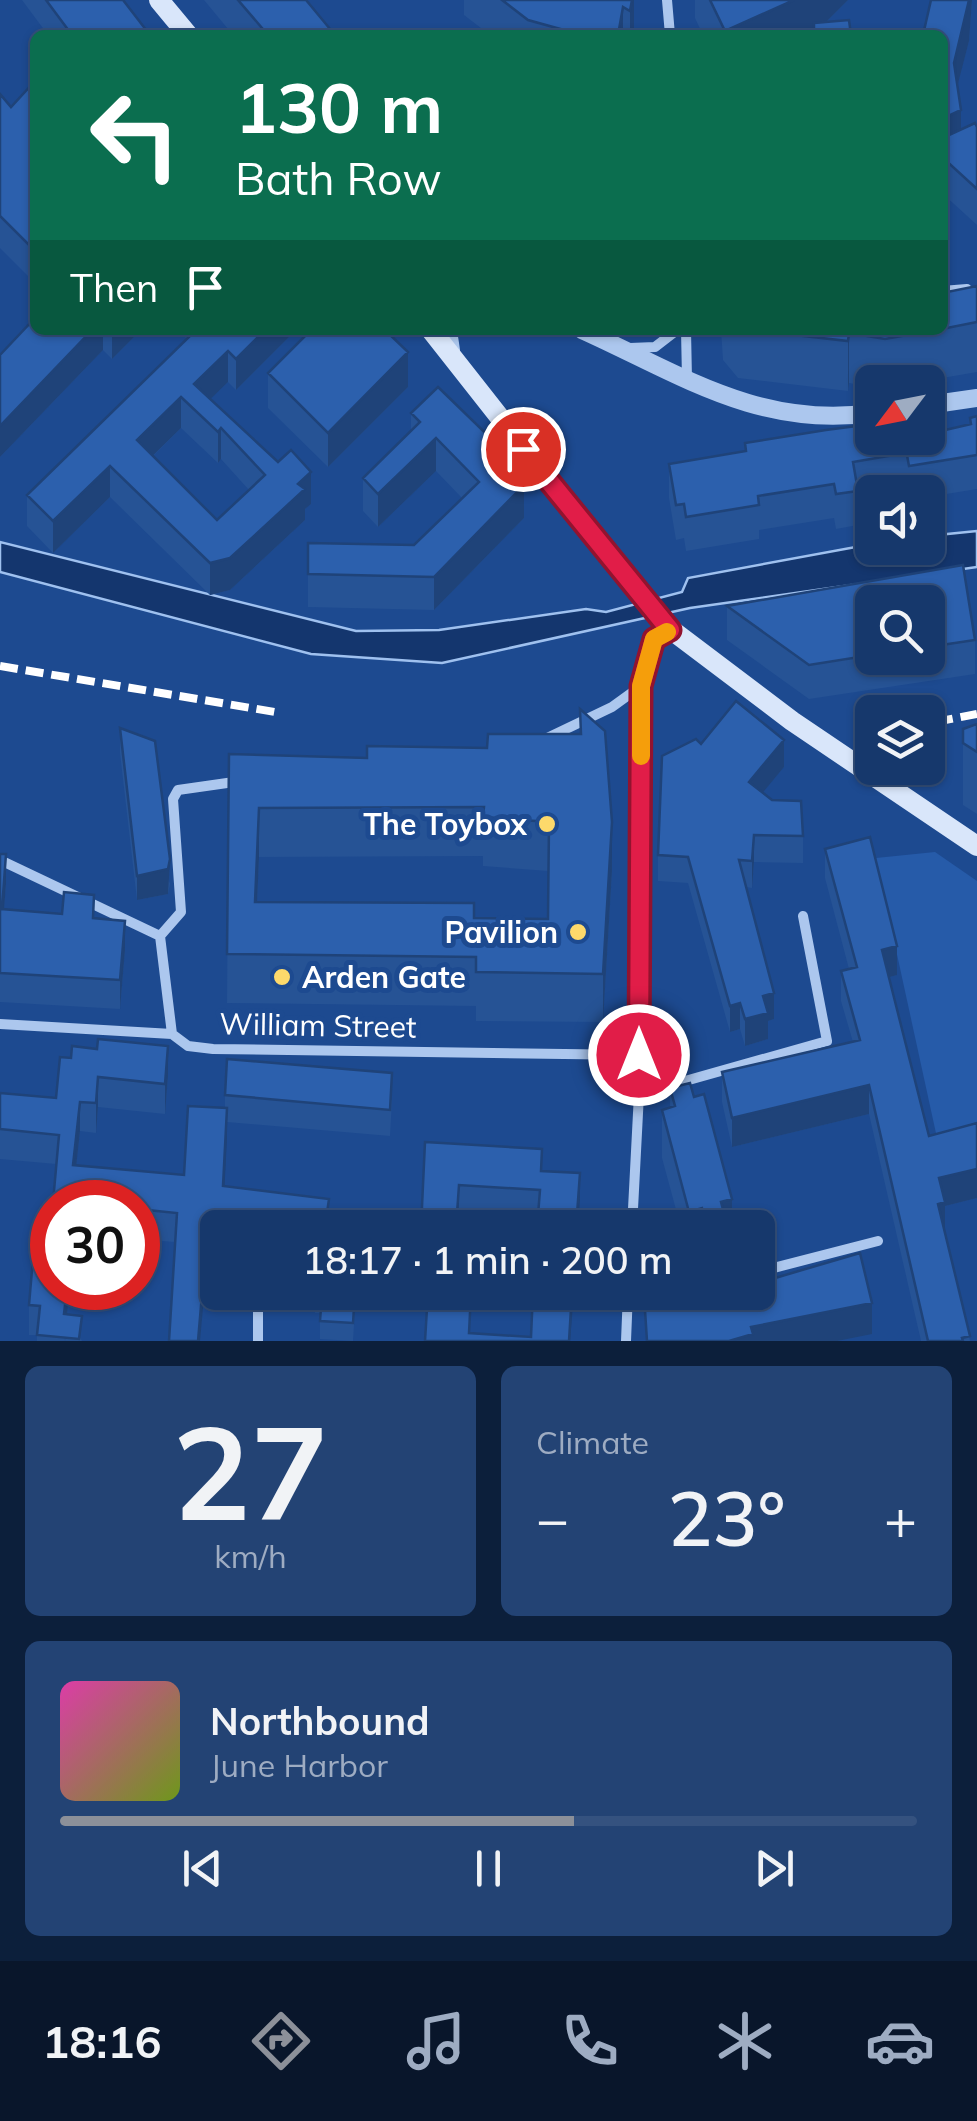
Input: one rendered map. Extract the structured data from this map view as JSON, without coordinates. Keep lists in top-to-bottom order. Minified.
{"streets":{"street":["William Street"]},"places":["The Toybox","Pavilion","Arden Gate"],"north":"bottom left","page":{"turn":["130 m","Bath Row"],"then":"Then","limit":"30","trip":"18:17 · 1 min · 200 m","tile":[["27","km/h"],"Climate"],"heat":["−","23°","+"],"song":["Northbound","June Harbor"],"tabs":"18:16"}}
